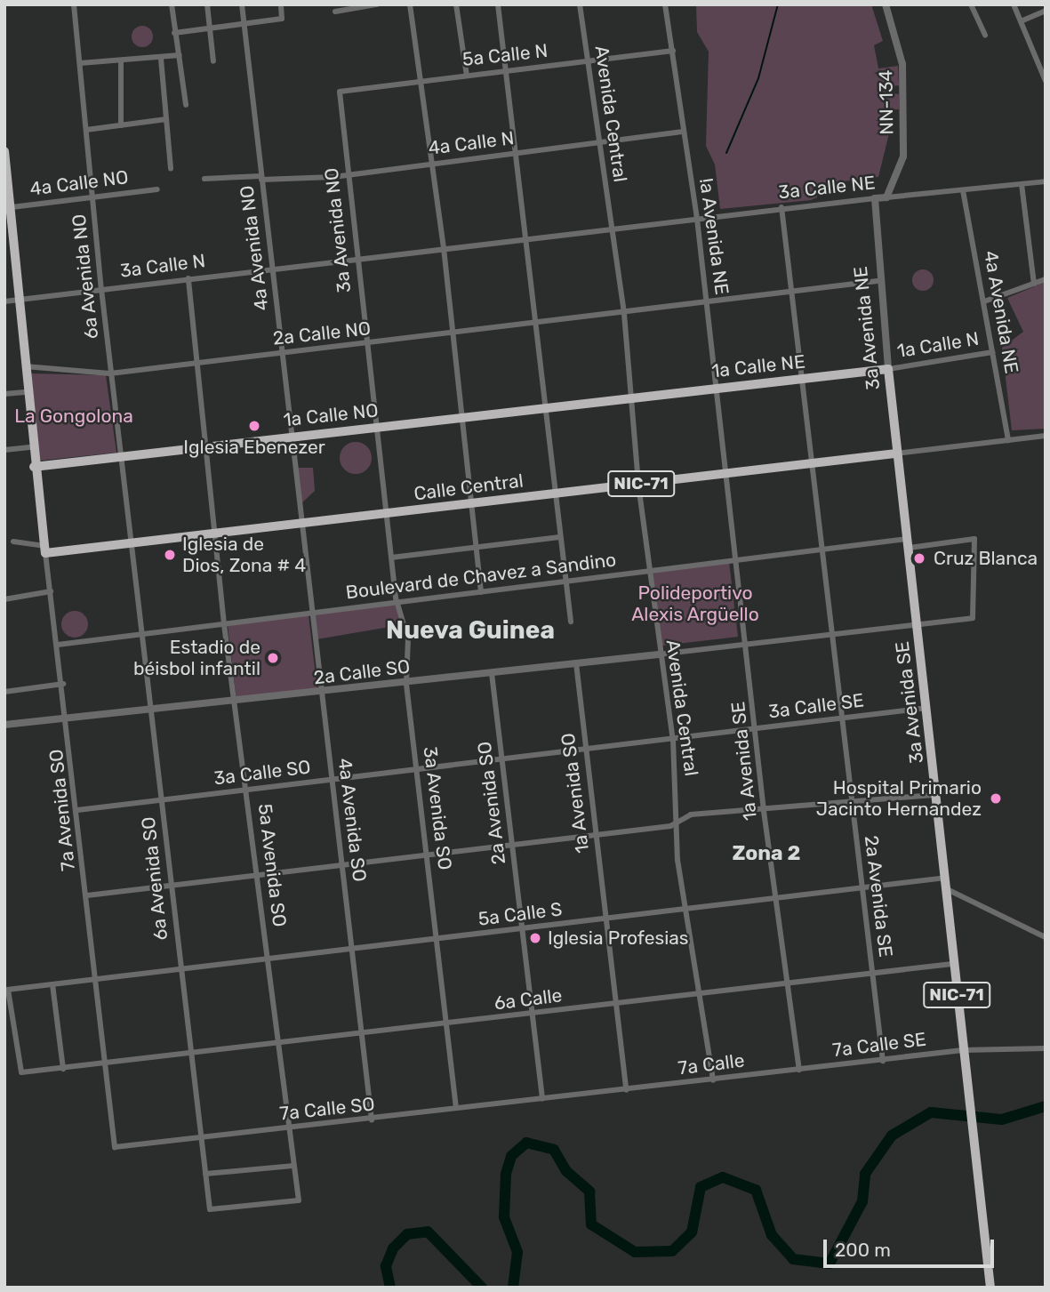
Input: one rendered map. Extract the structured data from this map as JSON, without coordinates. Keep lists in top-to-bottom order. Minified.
{"streets":{"highway":["3a Avenida NE","1a Calle NE","1a Calle NO","NIC-71","Calle Central","3a Avenida SE"],"street":["5a Calle N","NN-134","Avenida Central","4a Calle N","4a Calle NO","3a Calle NE","3a Avenida NO","!a Avenida NE","4a Avenida NO","3a Calle N","6a Avenida NO","4a Avenida NE","2a Calle NO","1a Calle N","Boulevard de Chavez a Sandino","2a Calle SO","3a Calle SE","1a Avenida SE","3a Calle SO","1a Avenida SO","2a Avenida SO","3a Avenida SO","7a Avenida SO","4a Avenida SO","5a Avenida SO","6a Avenida SO","2a Avenida SE","5a Calle S","6a Calle","7a Calle SE","7a Calle","7a Calle SO"]},"crossings":[["5a Calle N","Avenida Central"],["5a Calle N","3a Avenida NO"],["5a Calle N","!a Avenida NE"],["NN-134","3a Calle NE"],["Avenida Central","4a Calle N"],["Avenida Central","3a Calle NE"],["Avenida Central","2a Calle NO"],["Avenida Central","1a Calle NE"],["Avenida Central","1a Calle NO"],["Avenida Central","Calle Central"],["Avenida Central","Boulevard de Chavez a Sandino"],["Avenida Central","2a Calle SO"],["Avenida Central","3a Calle SE"],["Avenida Central","3a Calle SO"],["Avenida Central","5a Calle S"],["Avenida Central","6a Calle"],["Avenida Central","7a Calle"],["4a Calle N","3a Avenida NO"],["4a Calle N","!a Avenida NE"],["4a Calle N","4a Avenida NO"],["4a Calle NO","6a Avenida NO"],["3a Calle NE","!a Avenida NE"],["3a Calle NE","3a Calle N"],["3a Calle NE","4a Avenida NE"],["3a Calle NE","3a Avenida NE"],["3a Calle NE","2a Avenida SE"],["3a Avenida NO","3a Calle N"],["3a Avenida NO","2a Calle NO"],["3a Avenida NO","1a Calle NO"],["3a Avenida NO","Calle Central"],["3a Avenida NO","3a Avenida SO"],["!a Avenida NE","2a Calle NO"],["!a Avenida NE","1a Calle NE"],["!a Avenida NE","Calle Central"],["!a Avenida NE","Boulevard de Chavez a Sandino"],["!a Avenida NE","1a Avenida SE"],["4a Avenida NO","3a Calle N"],["4a Avenida NO","2a Calle NO"],["4a Avenida NO","1a Calle NO"],["4a Avenida NO","Calle Central"],["4a Avenida NO","4a Avenida SO"],["3a Calle N","6a Avenida NO"],["3a Calle N","5a Avenida SO"],["6a Avenida NO","2a Calle NO"],["6a Avenida NO","1a Calle NO"],["6a Avenida NO","Calle Central"],["6a Avenida NO","6a Avenida SO"],["4a Avenida NE","1a Calle N"],["3a Avenida NE","2a Calle NO"],["3a Avenida NE","1a Calle N"],["3a Avenida NE","1a Calle NE"],["3a Avenida NE","Calle Central"],["3a Avenida NE","3a Avenida SE"],["2a Calle NO","5a Avenida SO"],["2a Calle NO","2a Avenida SE"],["1a Calle N","1a Calle NE"],["1a Calle NE","1a Calle NO"],["1a Calle NE","2a Avenida SE"],["1a Calle NO","5a Avenida SO"],["Calle Central","3a Avenida SE"],["Calle Central","3a Avenida SO"],["Calle Central","7a Avenida SO"],["Calle Central","4a Avenida SO"],["Calle Central","5a Avenida SO"],["Calle Central","6a Avenida SO"],["Calle Central","2a Avenida SE"],["Boulevard de Chavez a Sandino","3a Avenida SE"],["Boulevard de Chavez a Sandino","1a Avenida SE"],["Boulevard de Chavez a Sandino","3a Avenida SO"],["Boulevard de Chavez a Sandino","7a Avenida SO"],["Boulevard de Chavez a Sandino","4a Avenida SO"],["Boulevard de Chavez a Sandino","5a Avenida SO"],["Boulevard de Chavez a Sandino","6a Avenida SO"],["Boulevard de Chavez a Sandino","2a Avenida SE"],["2a Calle SO","1a Avenida SO"],["2a Calle SO","2a Avenida SO"],["2a Calle SO","3a Avenida SO"],["2a Calle SO","7a Avenida SO"],["2a Calle SO","4a Avenida SO"],["2a Calle SO","5a Avenida SO"],["2a Calle SO","6a Avenida SO"],["3a Avenida SE","3a Calle SE"],["3a Avenida SE","5a Calle S"],["3a Avenida SE","6a Calle"],["3a Avenida SE","7a Calle SE"],["3a Calle SE","1a Avenida SE"],["3a Calle SE","3a Calle SO"],["3a Calle SE","2a Avenida SE"],["1a Avenida SE","5a Calle S"],["1a Avenida SE","6a Calle"],["1a Avenida SE","7a Calle SE"],["1a Avenida SE","7a Calle"],["3a Calle SO","1a Avenida SO"],["3a Calle SO","2a Avenida SO"],["3a Calle SO","3a Avenida SO"],["3a Calle SO","7a Avenida SO"],["3a Calle SO","4a Avenida SO"],["3a Calle SO","5a Avenida SO"],["3a Calle SO","6a Avenida SO"],["1a Avenida SO","5a Calle S"],["1a Avenida SO","6a Calle"],["1a Avenida SO","7a Calle"],["1a Avenida SO","7a Calle SO"],["2a Avenida SO","5a Calle S"],["2a Avenida SO","6a Calle"],["2a Avenida SO","7a Calle SO"],["3a Avenida SO","5a Calle S"],["3a Avenida SO","6a Calle"],["3a Avenida SO","7a Calle SO"],["7a Avenida SO","5a Calle S"],["7a Avenida SO","6a Calle"],["7a Avenida SO","7a Calle SO"],["4a Avenida SO","5a Calle S"],["4a Avenida SO","6a Calle"],["4a Avenida SO","7a Calle SO"],["5a Avenida SO","6a Avenida SO"],["5a Avenida SO","5a Calle S"],["5a Avenida SO","6a Calle"],["5a Avenida SO","7a Calle SO"],["6a Avenida SO","5a Calle S"],["6a Avenida SO","6a Calle"],["6a Avenida SO","7a Calle SO"],["2a Avenida SE","5a Calle S"],["2a Avenida SE","6a Calle"],["2a Avenida SE","7a Calle SE"],["5a Calle S","6a Calle"],["6a Calle","7a Calle SO"],["7a Calle SE","7a Calle"],["7a Calle","7a Calle SO"]],"districts":["Nueva Guinea","Zona 2"],"parks":["La Gongolona","Polideportivo Alexis Argüello"],"places":["Iglesia Ebenezer","Iglesia de Dios, Zona # 4","Cruz Blanca","Estadio de béisbol infantil","Hospital Primario Jacinto Hernandez","Iglesia Profesias"],"scale_bar":"200 m"}
